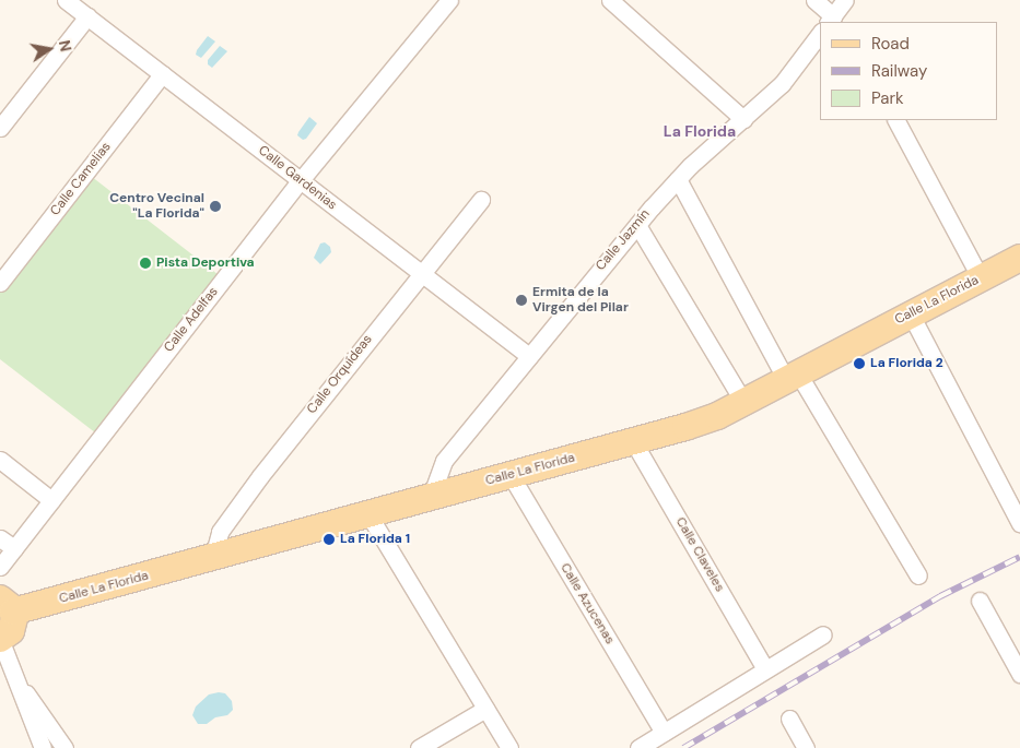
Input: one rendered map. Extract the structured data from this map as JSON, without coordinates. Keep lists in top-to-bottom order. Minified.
{"streets":{"main road":["Calle La Florida"],"street":["Calle Gardenias","Calle Camelias","Calle Jazmín","Calle Adelfas","Calle Orquídeas","Calle Claveles","Calle Azucenas"]},"crossings":[["Calle Gardenias","Calle Camelias"],["Calle Gardenias","Calle Jazmín"],["Calle Gardenias","Calle Adelfas"],["Calle Gardenias","Calle Orquídeas"],["Calle Jazmín","Calle La Florida"],["Calle La Florida","Calle Orquídeas"],["Calle La Florida","Calle Claveles"],["Calle La Florida","Calle Azucenas"]],"districts":["La Florida"],"places":["Centro Vecinal \"La Florida\"","Pista Deportiva","Ermita de la Virgen del Pilar","La Florida 2","La Florida 1"],"legend":["Road","Railway","Park"],"north":"right"}
